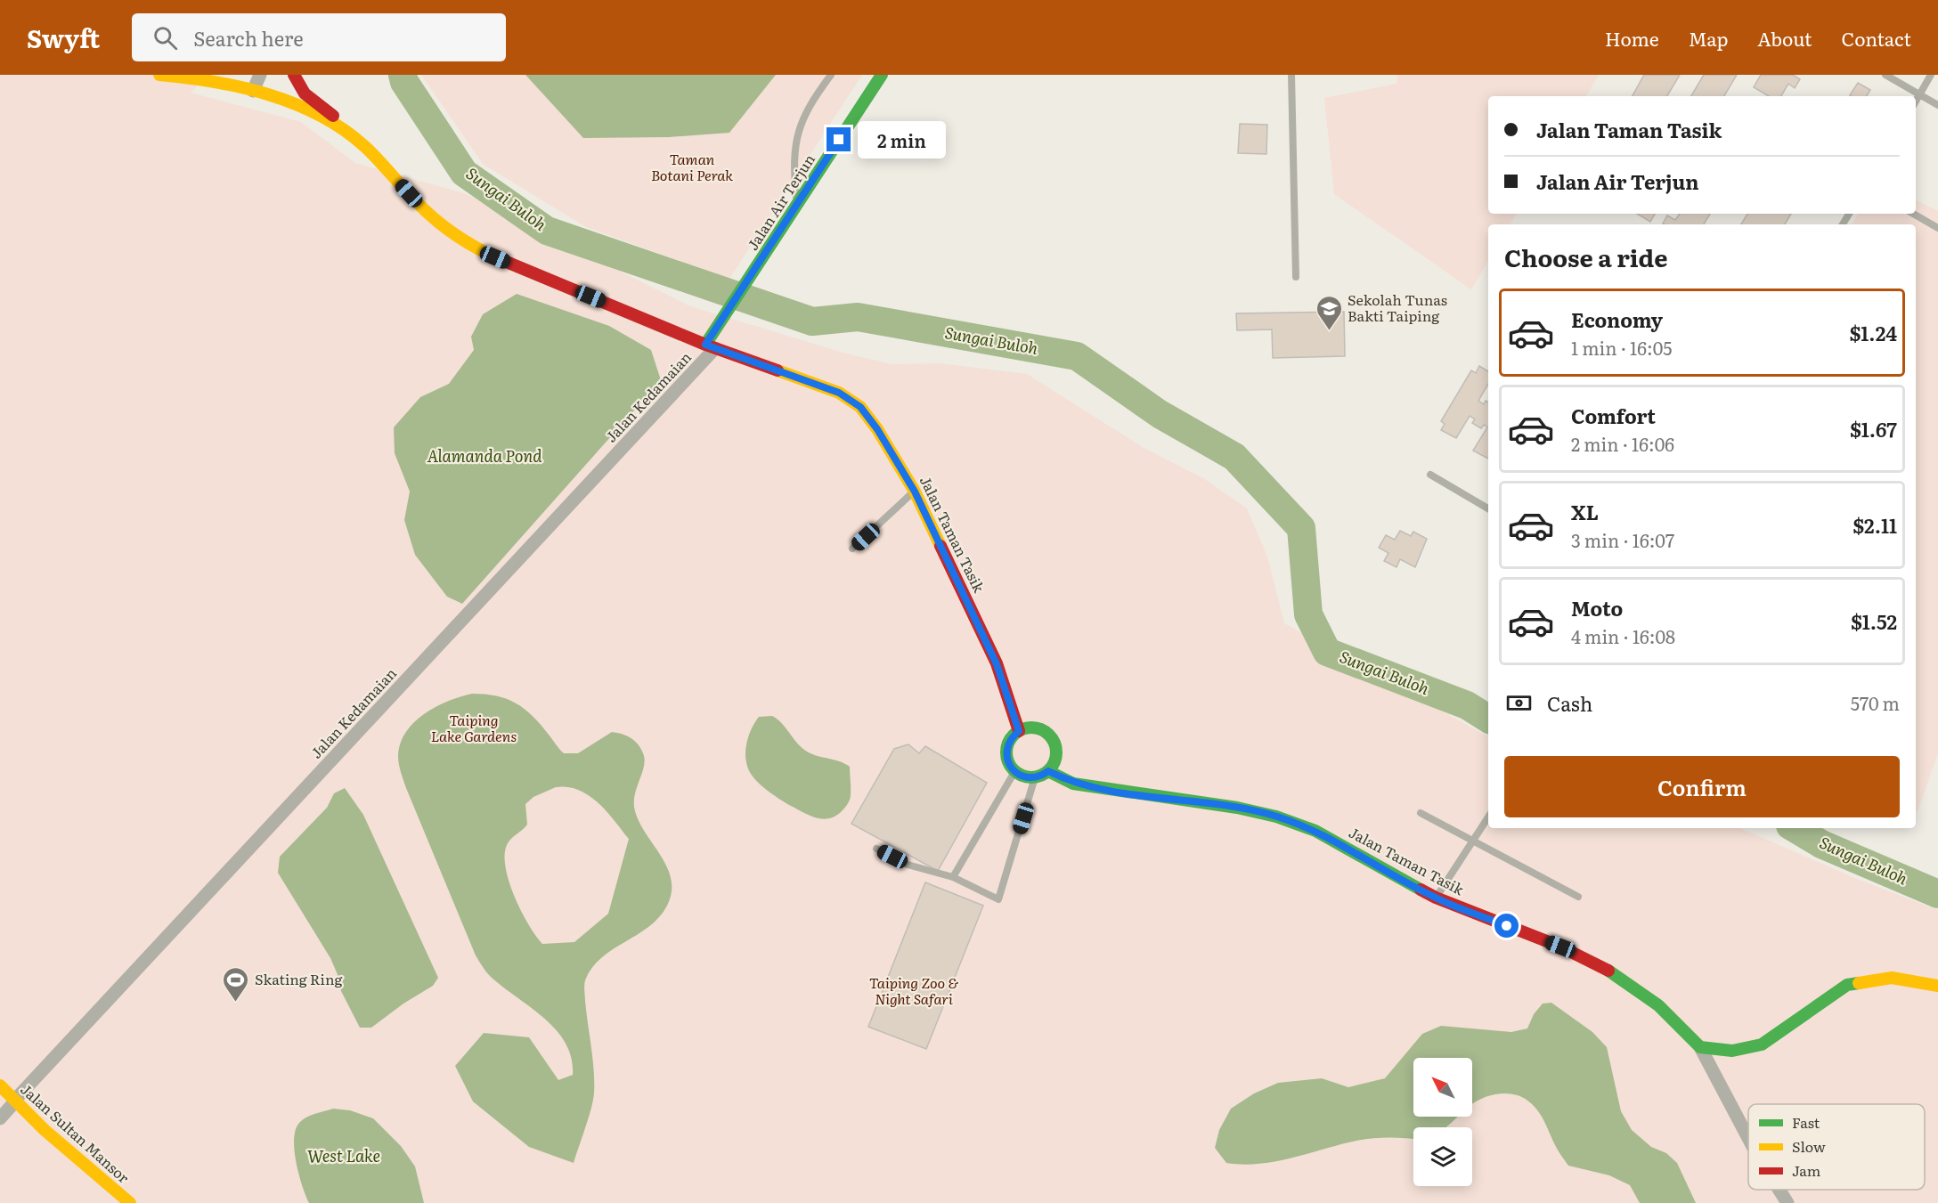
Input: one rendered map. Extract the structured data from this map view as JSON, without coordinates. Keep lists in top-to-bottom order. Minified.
{"streets":{"street":["Jalan Air Terjun","Jalan Kedamaian","Jalan Taman Tasik","Jalan Sultan Mansor"]},"crossings":[["Jalan Air Terjun","Jalan Kedamaian"],["Jalan Air Terjun","Jalan Taman Tasik"],["Jalan Kedamaian","Jalan Taman Tasik"],["Jalan Kedamaian","Jalan Sultan Mansor"]],"water":["Sungai Buloh","Alamanda Pond","West Lake"],"parks":["Taman Botani Perak","Taiping Lake Gardens","Taiping Zoo & Night Safari"],"places":{"school or university":["Sekolah Tunas Bakti Taiping"],"sports":["Skating Ring"]},"legend":["Fast","Slow","Jam"],"north":"top left","page":{"header":"Swyft","search":"Search here","nav":["Home","Map","About","Contact"],"banner":["Jalan Taman Tasik","Jalan Air Terjun"],"bubble":"2 min","heading":"Choose a ride","list":[{"name":"Economy","note":"1 min · 16:05","value":"$1.24"},{"name":"Comfort","note":"2 min · 16:06","value":"$1.67"},{"name":"XL","note":"3 min · 16:07","value":"$2.11"},{"name":"Moto","note":"4 min · 16:08","value":"$1.52"}],"pay":["Cash","570 m"],"buttons":"Confirm"}}
